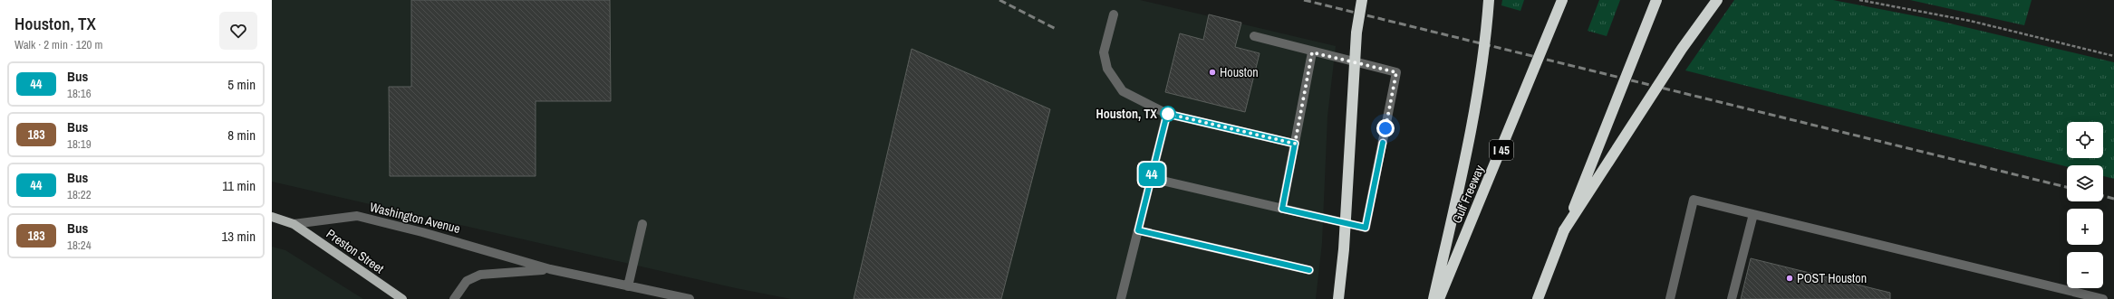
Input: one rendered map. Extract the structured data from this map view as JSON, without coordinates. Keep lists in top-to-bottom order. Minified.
{"streets":{"highway":["I 45","Gulf Freeway"],"main road":["Washington Avenue","Preston Street"]},"crossings":[["Washington Avenue","Preston Street"]],"places":["Houston","Houston, TX","POST Houston"],"lines":["bus line 44"],"page":{"heading":["Houston, TX","Walk · 2 min · 120 m"],"on_map":"44","list":[{"mark":"44","name":"Bus","note":"18:16","value":"5 min"},{"mark":"183","name":"Bus","note":"18:19","value":"8 min"},{"mark":"44","name":"Bus","note":"18:22","value":"11 min"},{"mark":"183","name":"Bus","note":"18:24","value":"13 min"}],"map_buttons":["+","−"]}}
